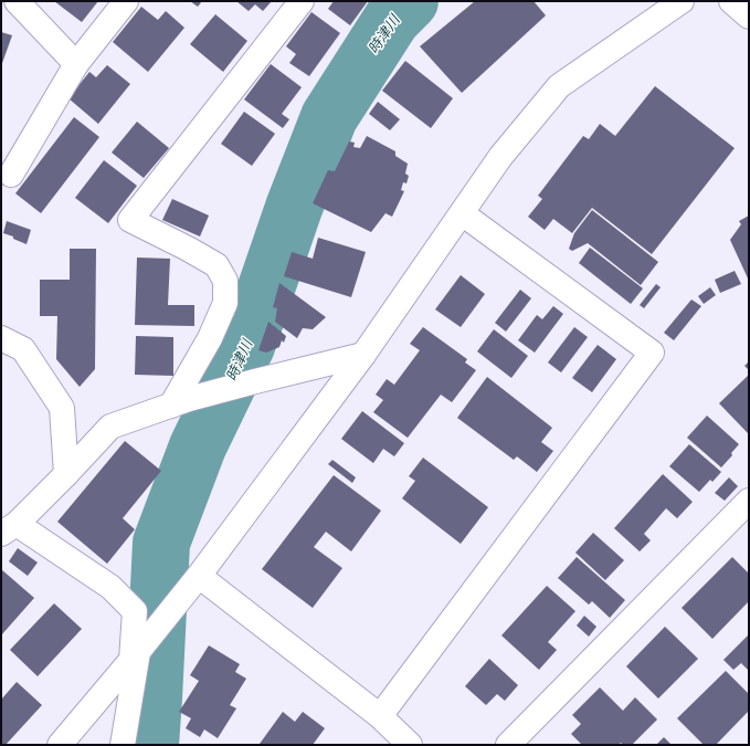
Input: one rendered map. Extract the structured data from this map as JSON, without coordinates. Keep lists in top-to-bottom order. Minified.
{"water":["時津川"]}
